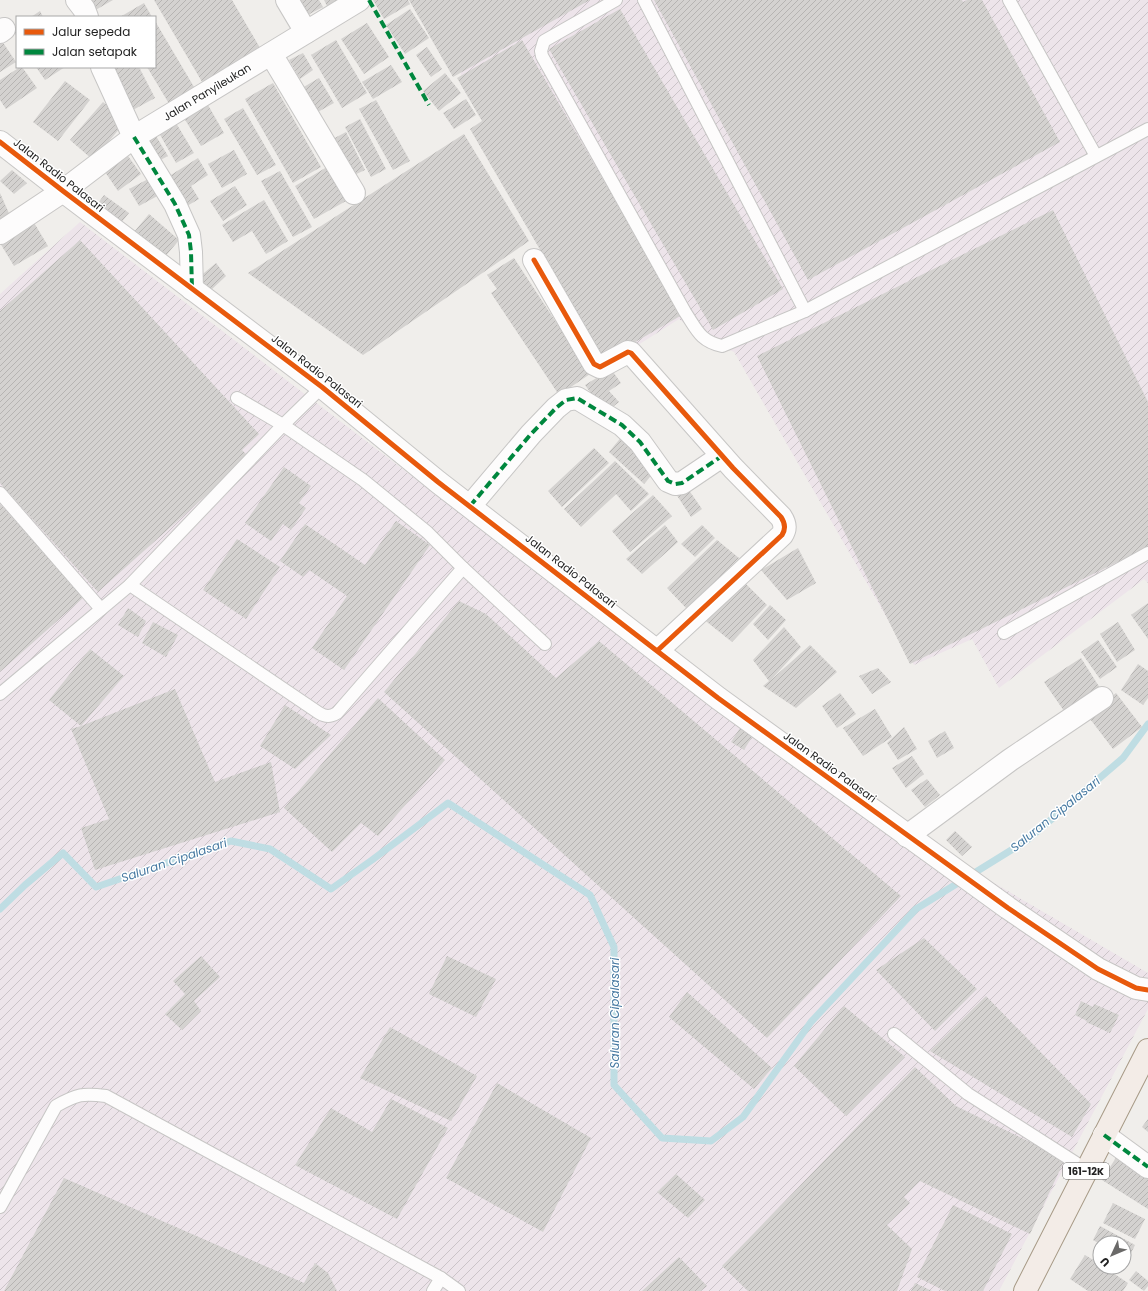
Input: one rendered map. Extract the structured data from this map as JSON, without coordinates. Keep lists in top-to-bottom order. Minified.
{"streets":{"main road":["161-12K"],"street":["Jalan Panyileukan","Jalan Radio Palasari"]},"crossings":[["Jalan Panyileukan","Jalan Radio Palasari"]],"water":["Saluran Cipalasari"],"legend":["Jalur sepeda","Jalan setapak"],"north":"bottom left"}
